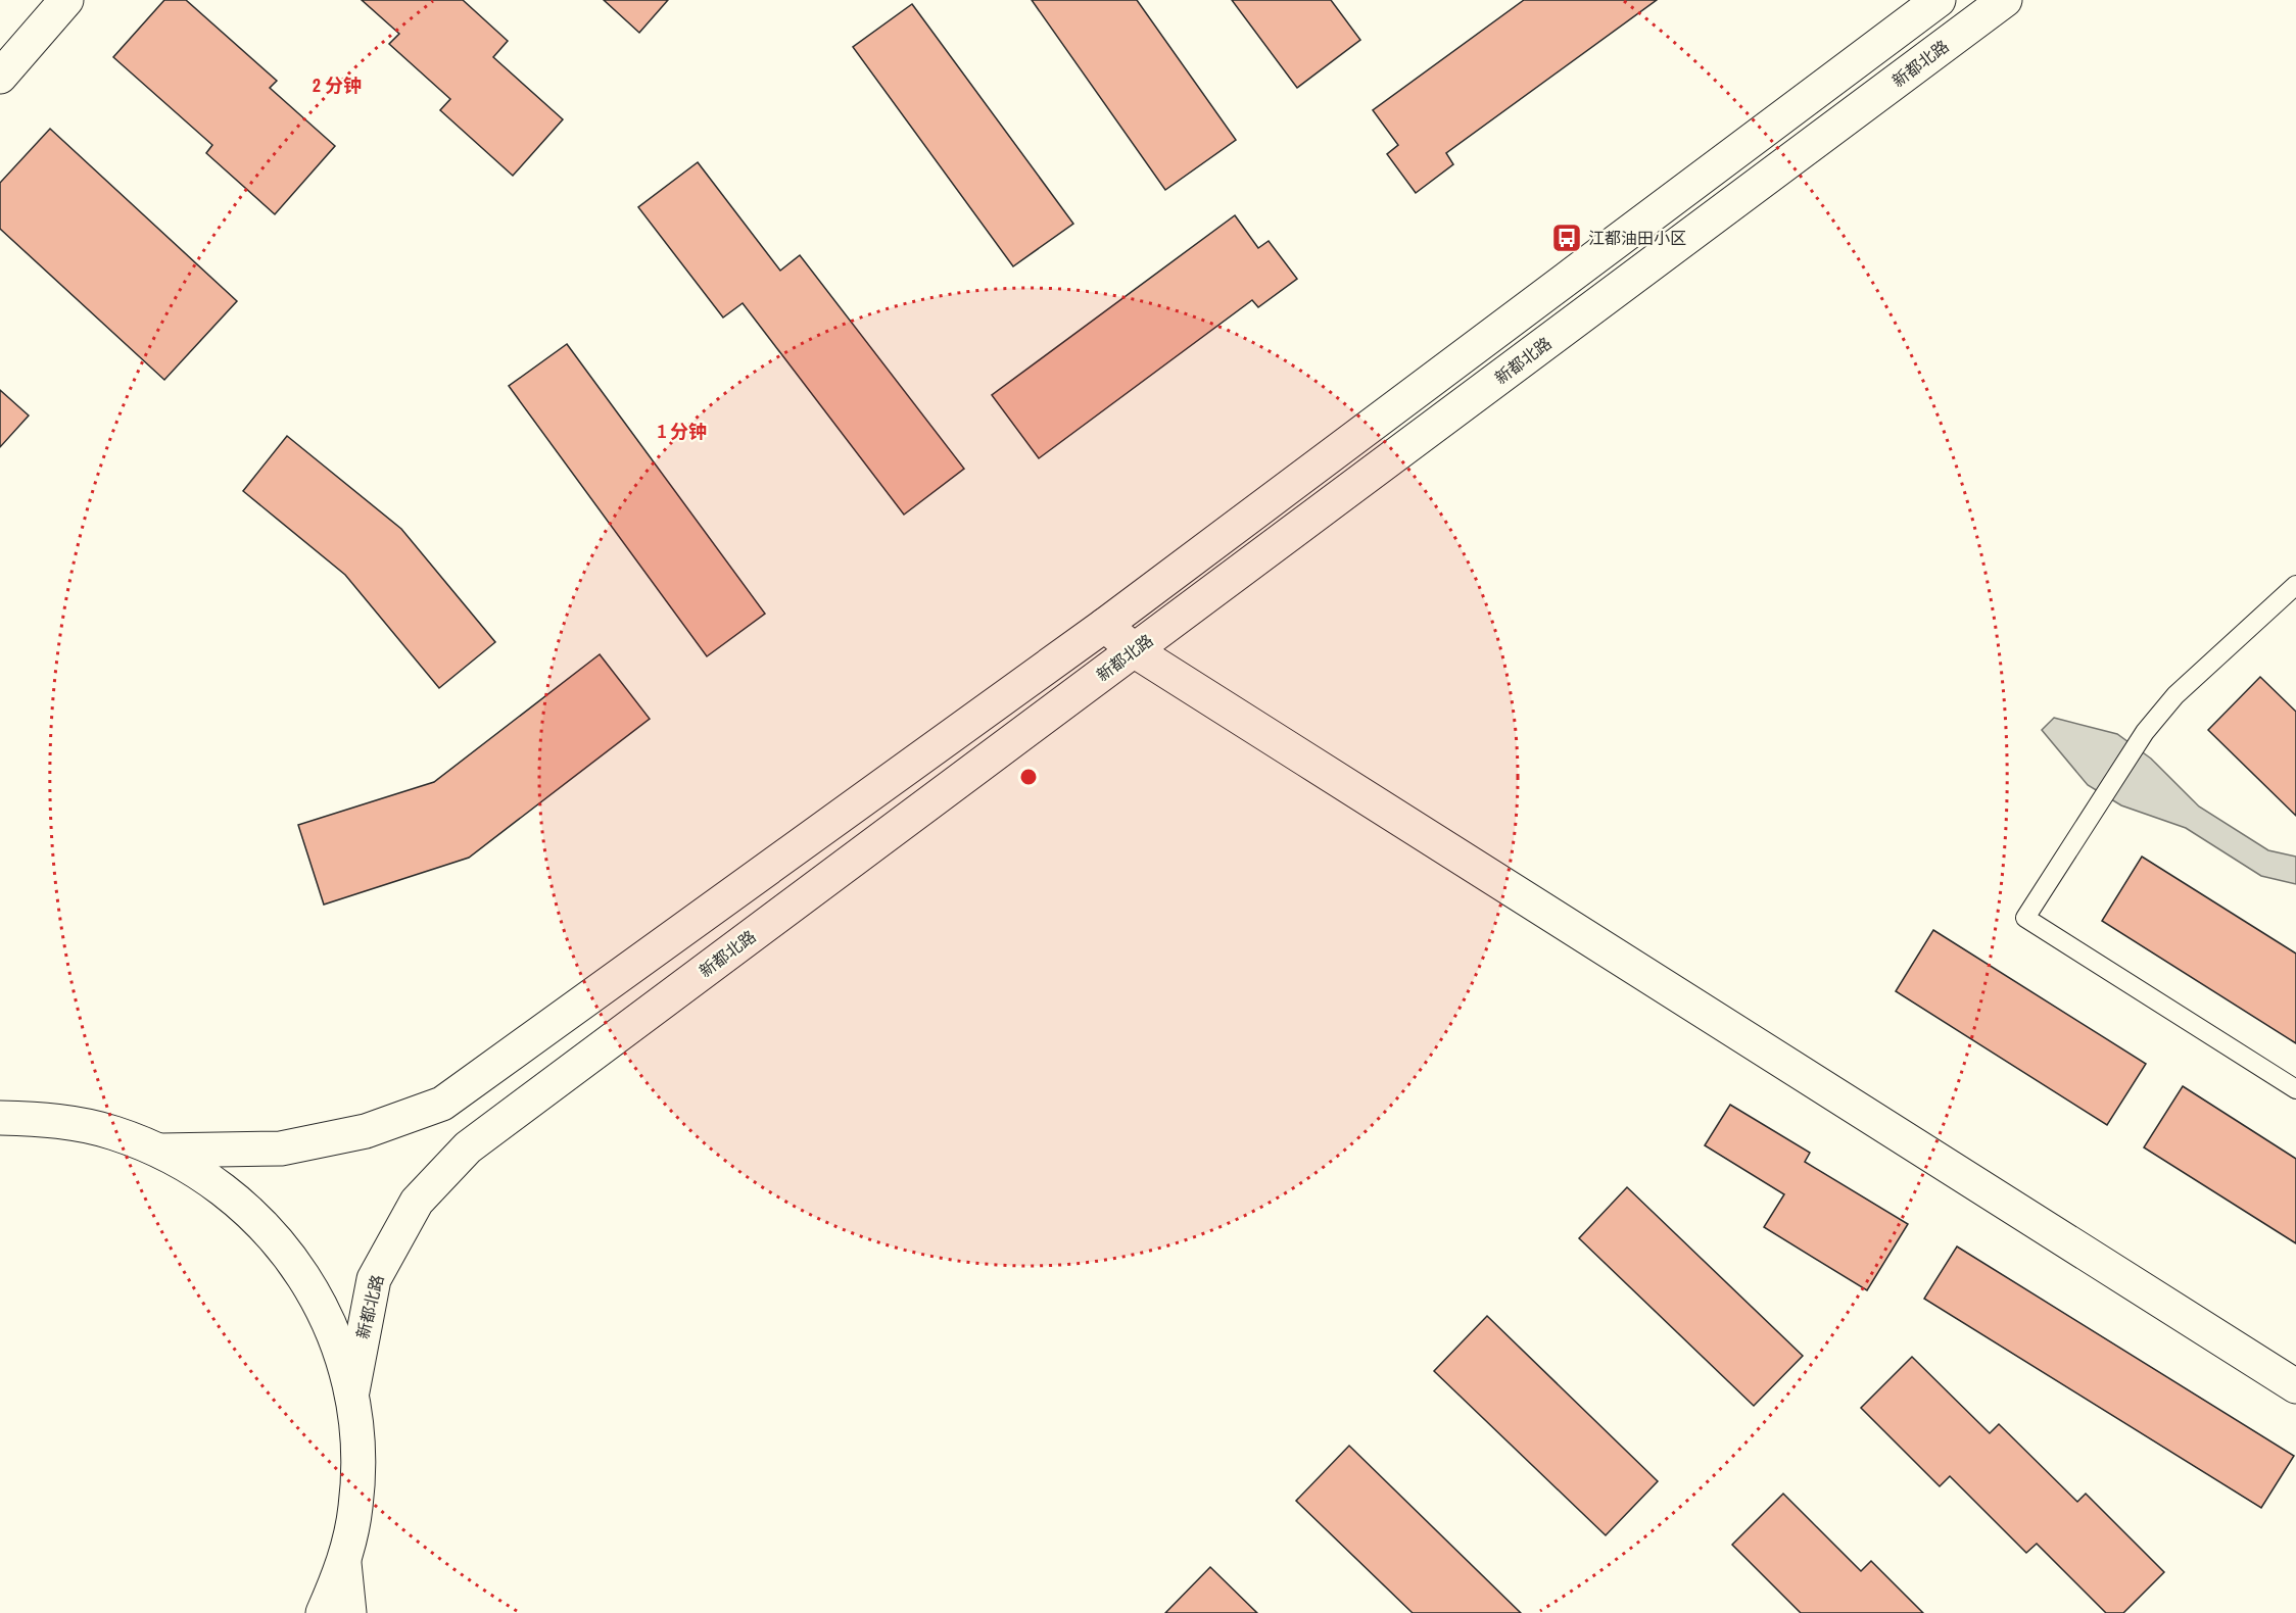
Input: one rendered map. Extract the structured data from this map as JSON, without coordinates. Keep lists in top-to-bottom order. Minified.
{"streets":{"street":["新都北路"]},"places":{"bus stop":["江都油田小区"]},"rings":["2 分钟","1 分钟"]}
